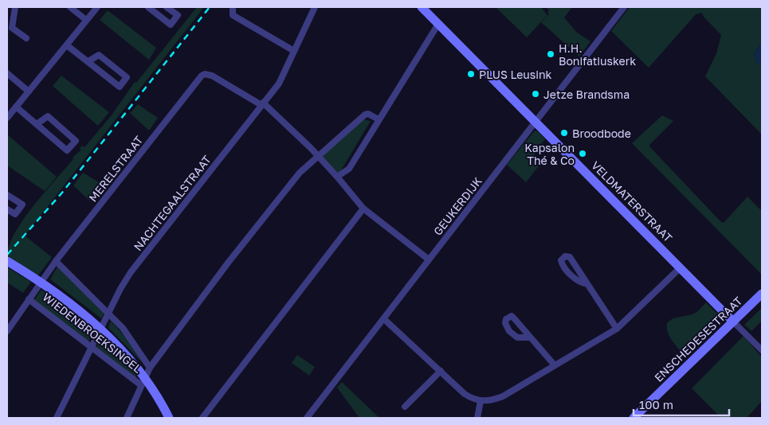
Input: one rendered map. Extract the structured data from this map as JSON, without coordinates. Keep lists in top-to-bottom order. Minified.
{"streets":{"street":["MERELSTRAAT","VELDMATERSTRAAT","NACHTEGAALSTRAAT","GEUKERDIJK","WIEDENBROEKSINGEL","ENSCHEDESESTRAAT"]},"crossings":[["MERELSTRAAT","NACHTEGAALSTRAAT"],["MERELSTRAAT","GEUKERDIJK"],["MERELSTRAAT","WIEDENBROEKSINGEL"],["VELDMATERSTRAAT","GEUKERDIJK"],["VELDMATERSTRAAT","ENSCHEDESESTRAAT"],["NACHTEGAALSTRAAT","WIEDENBROEKSINGEL"]],"places":["H.H. Bonifatiuskerk","PLUS Leusink","Jetze Brandsma","Broodbode","Kapsalon Thé & Co"],"scale_bar":"100 m"}
